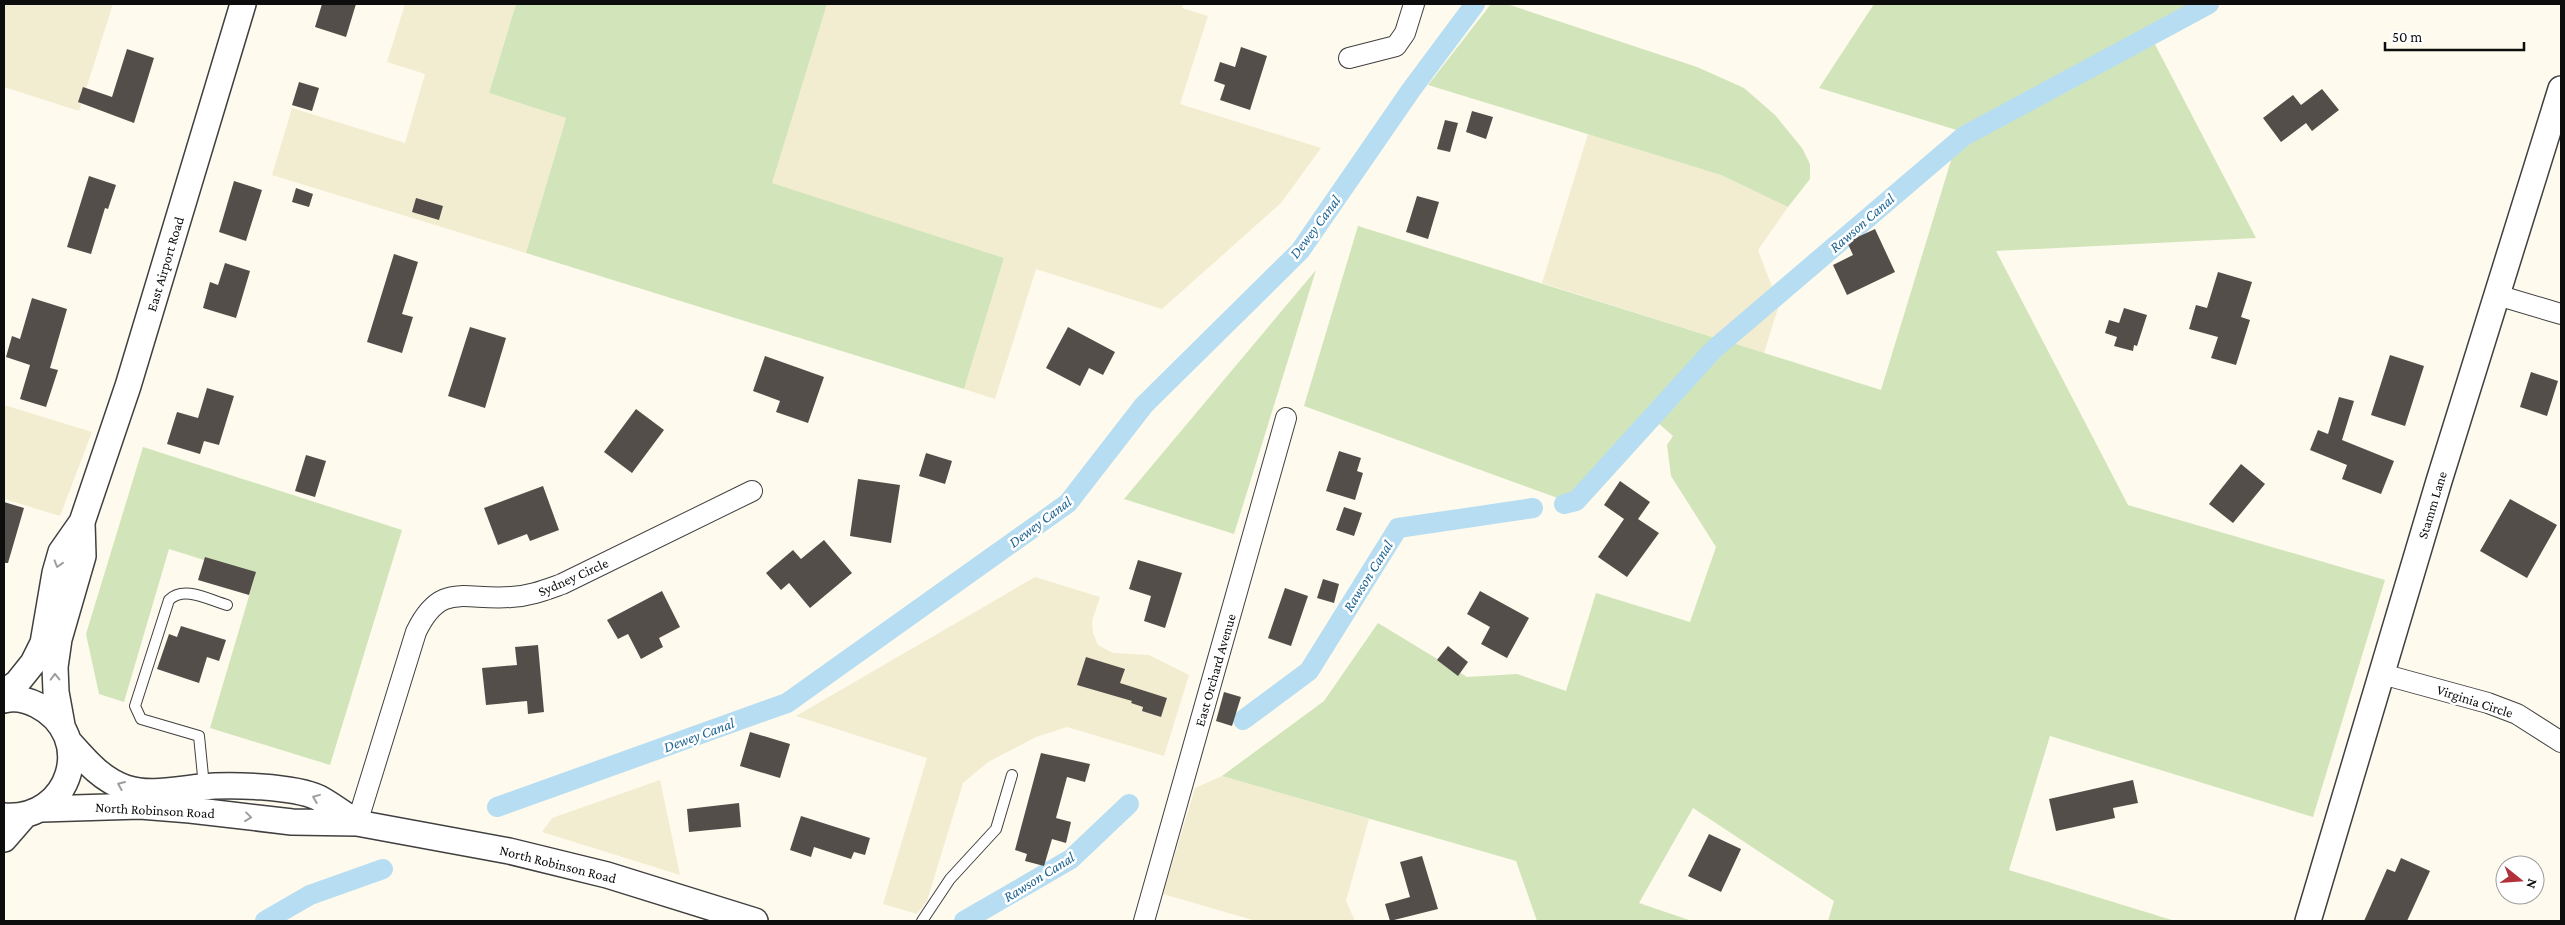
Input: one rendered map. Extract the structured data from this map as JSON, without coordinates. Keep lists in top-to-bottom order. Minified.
{"streets":{"street":["East Airport Road","Stamm Lane","Sydney Circle","East Orchard Avenue","Virginia Circle","North Robinson Road"]},"crossings":[["East Airport Road","North Robinson Road"],["Stamm Lane","Virginia Circle"],["Sydney Circle","North Robinson Road"]],"water":["Rawson Canal","Dewey Canal"],"scale_bar":"50 m","north":"right"}
